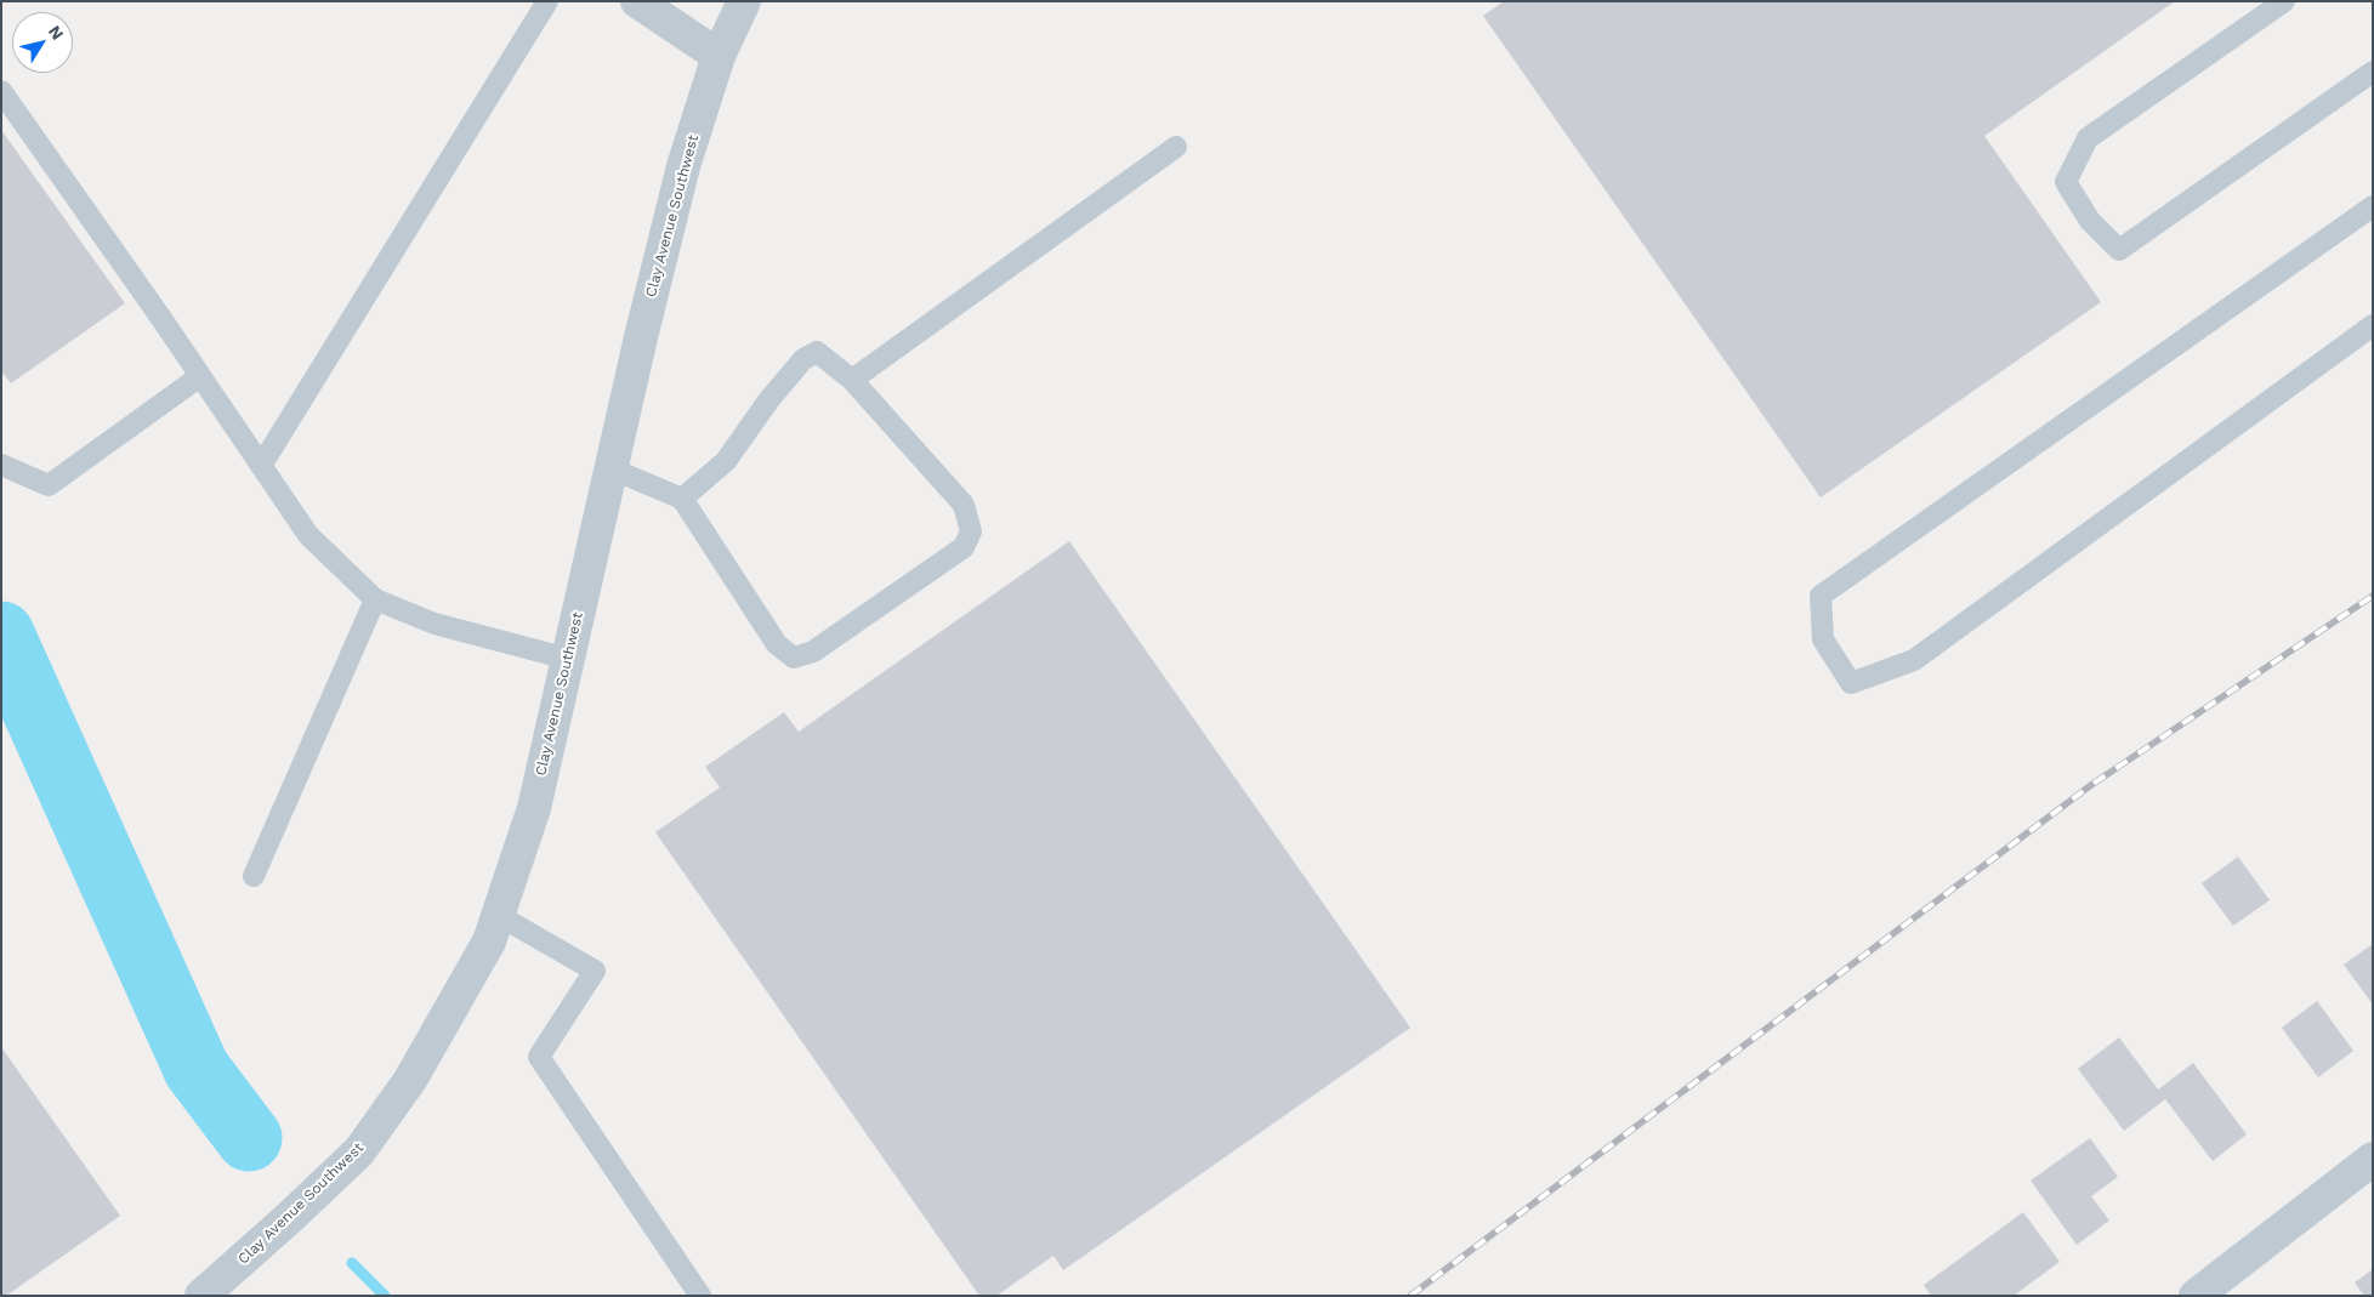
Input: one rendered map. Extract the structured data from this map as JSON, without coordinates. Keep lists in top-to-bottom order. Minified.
{"streets":{"street":["Clay Avenue Southwest"]},"north":"top right"}
